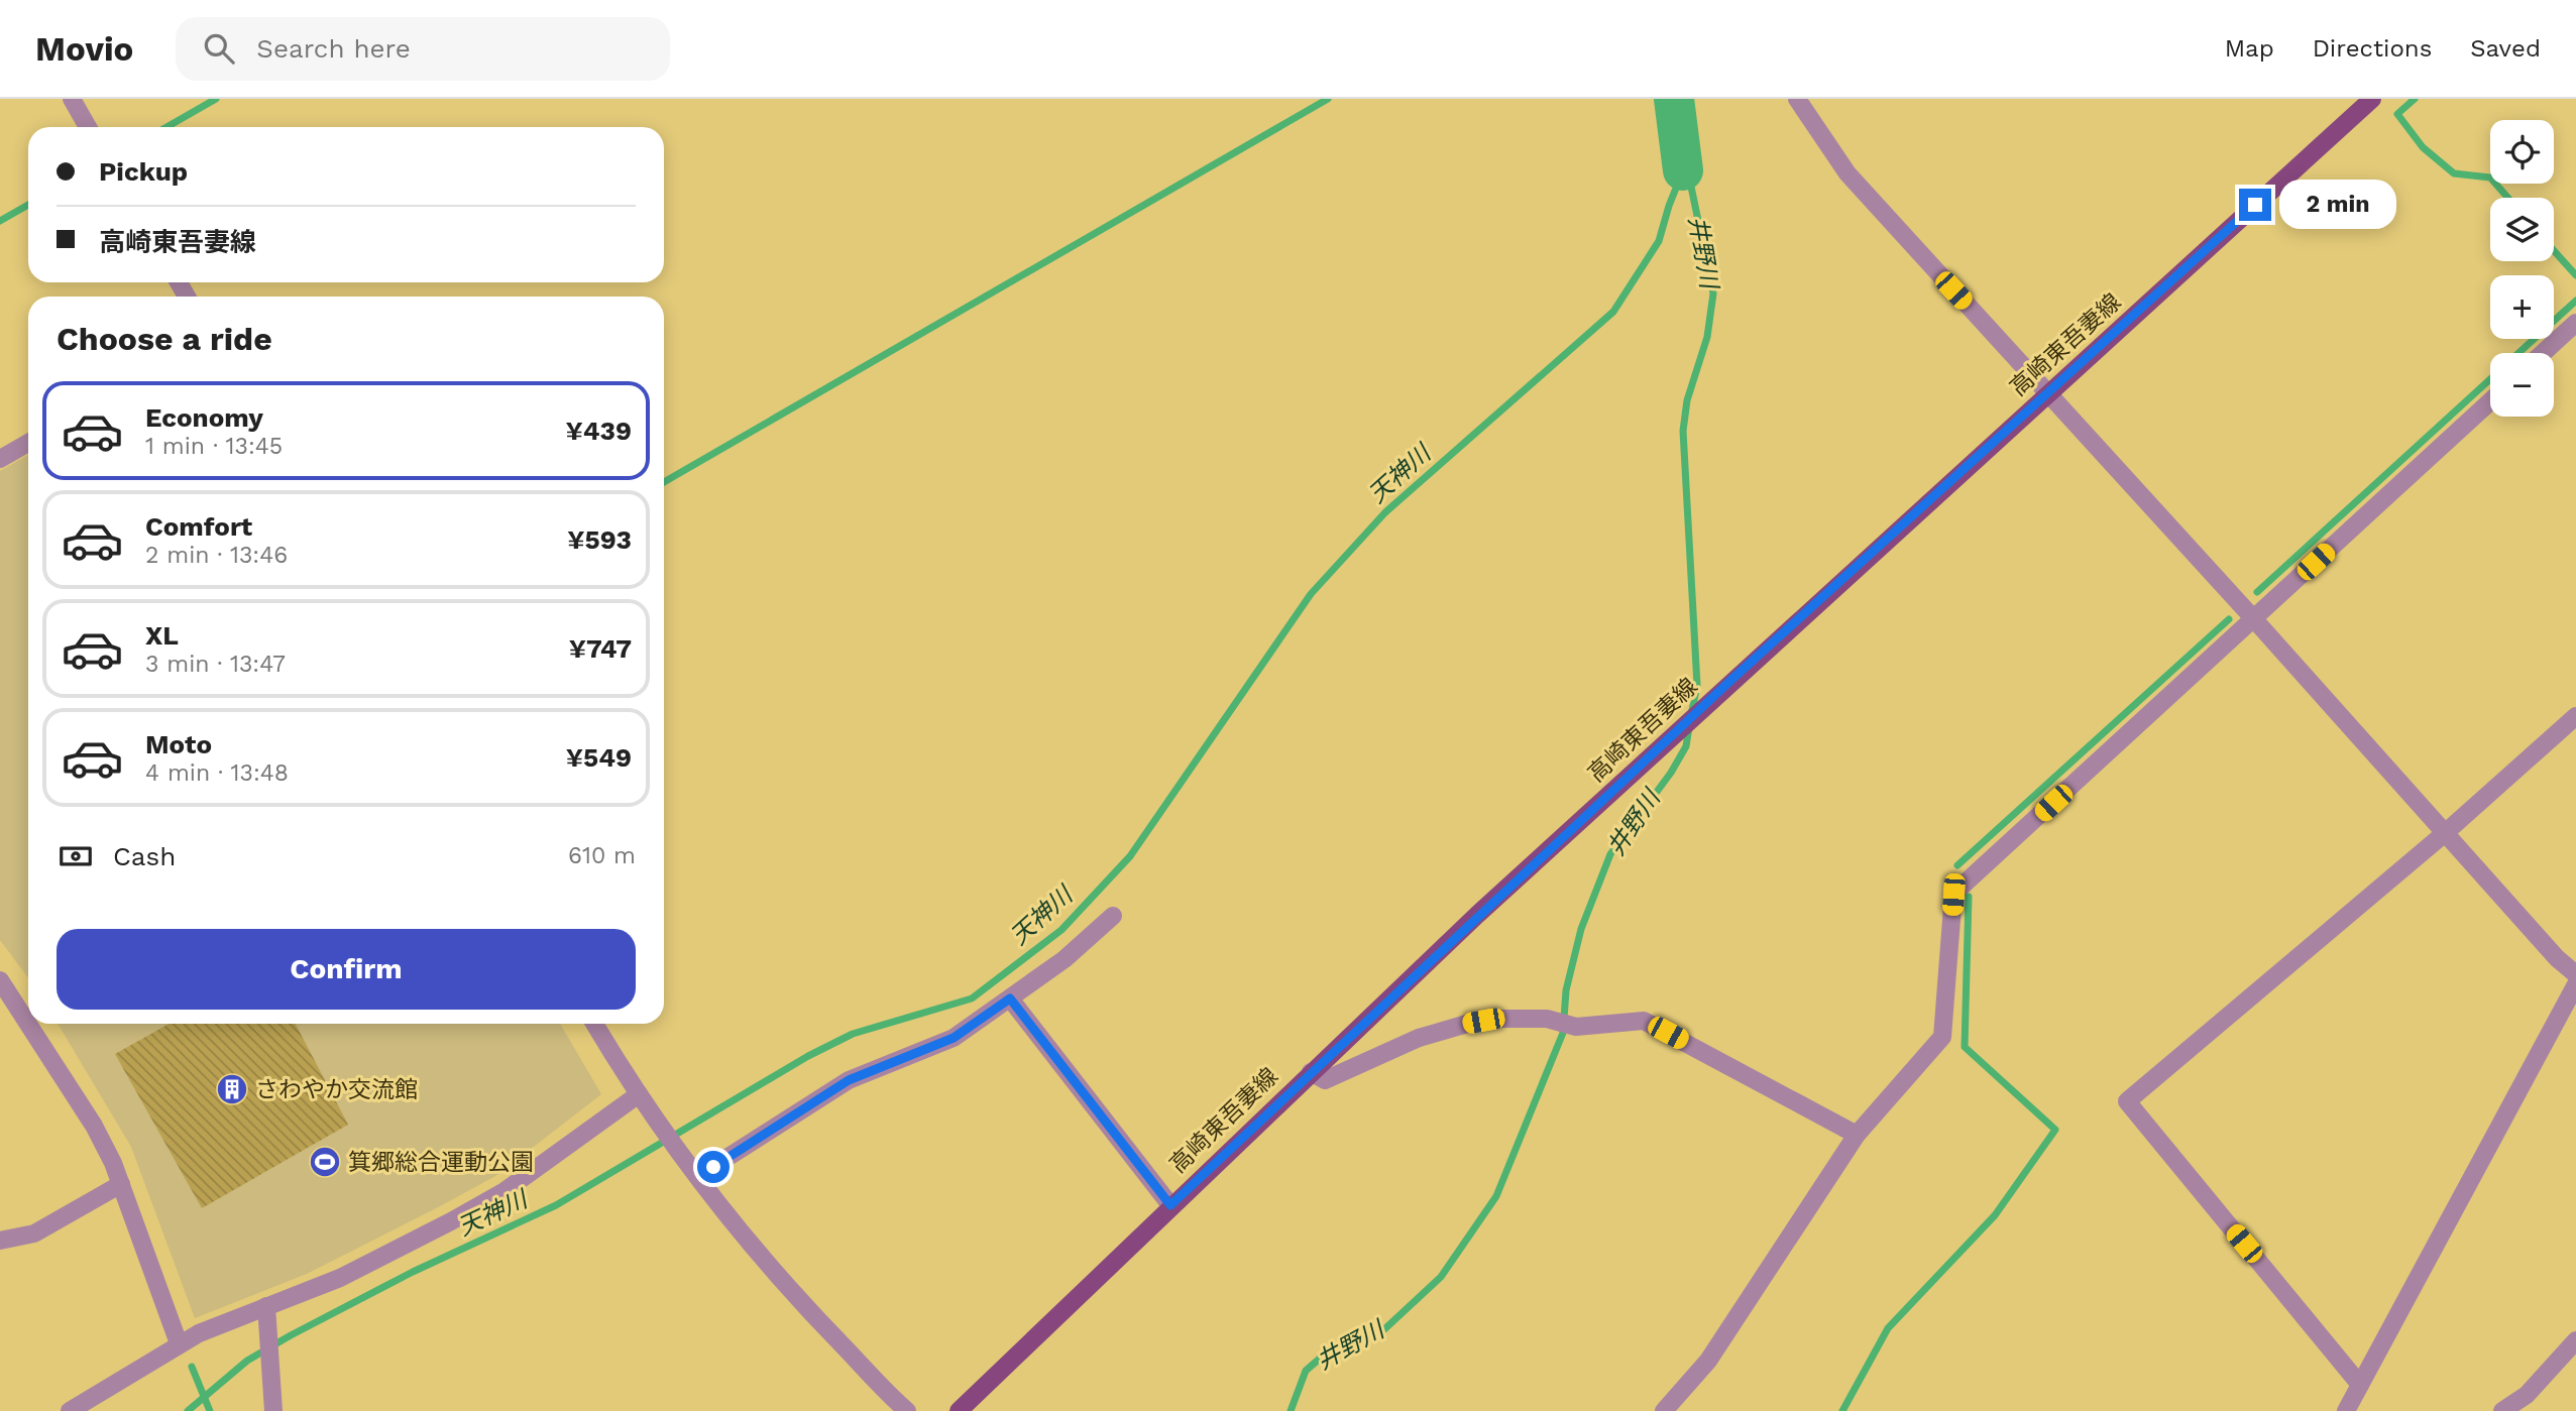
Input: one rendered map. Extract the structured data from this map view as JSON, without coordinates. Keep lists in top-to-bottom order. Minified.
{"streets":{"main road":["高崎東吾妻線"]},"water":["井野川","天神川"],"places":{"building":["さわやか交流館"],"sports":["箕郷総合運動公園"]},"page":{"header":"Movio","search":"Search here","nav":["Map","Directions","Saved"],"map_buttons":["+","−"],"banner":["Pickup","高崎東吾妻線"],"bubble":"2 min","heading":"Choose a ride","list":[{"name":"Economy","note":"1 min · 13:45","value":"¥439"},{"name":"Comfort","note":"2 min · 13:46","value":"¥593"},{"name":"XL","note":"3 min · 13:47","value":"¥747"},{"name":"Moto","note":"4 min · 13:48","value":"¥549"}],"pay":["Cash","610 m"],"buttons":"Confirm"}}
